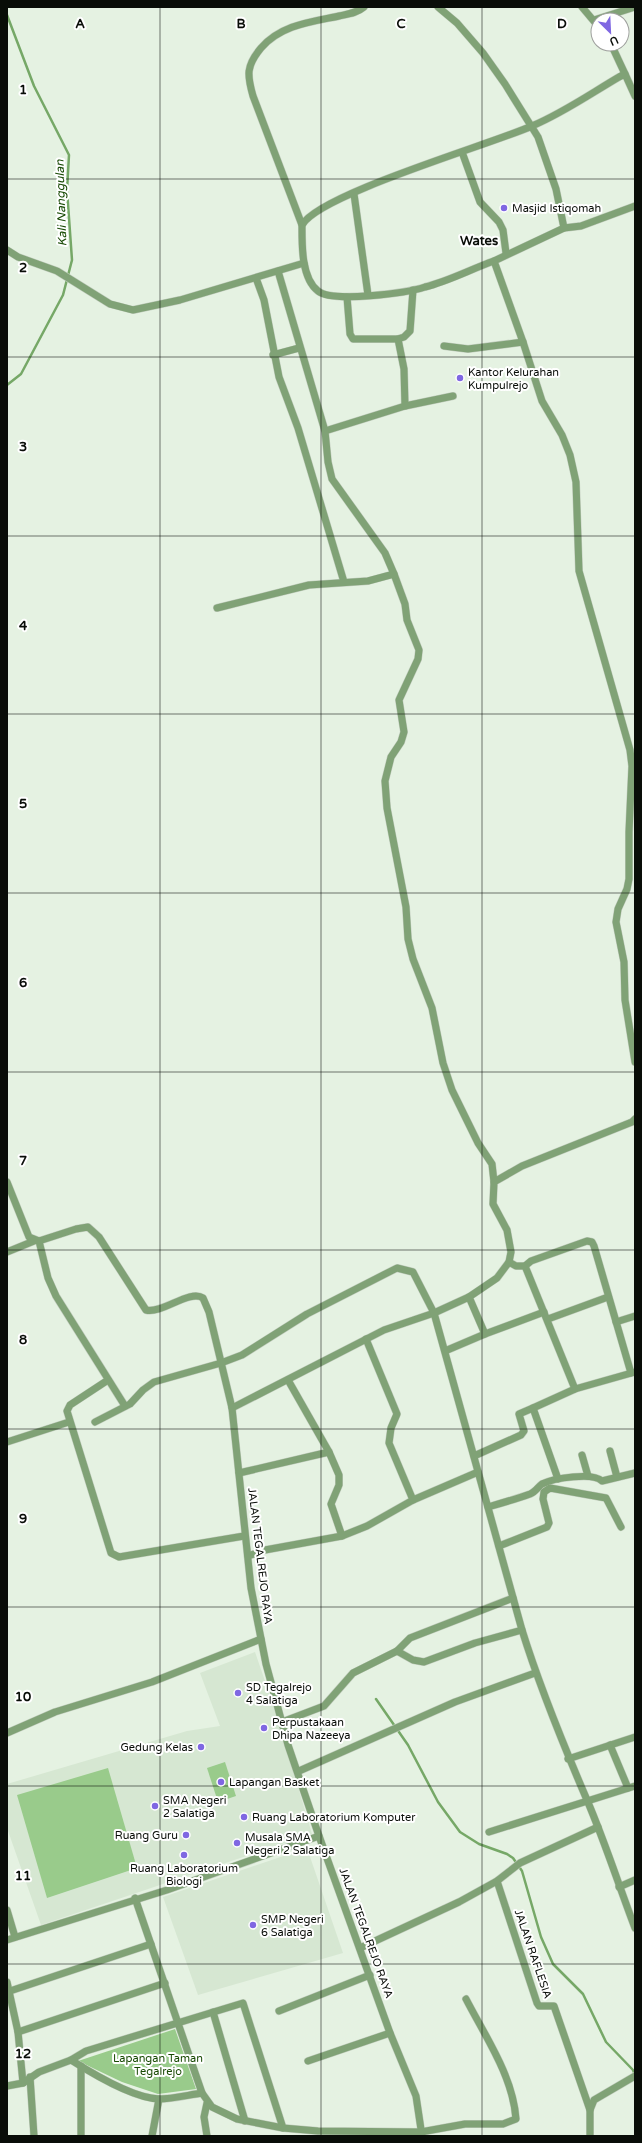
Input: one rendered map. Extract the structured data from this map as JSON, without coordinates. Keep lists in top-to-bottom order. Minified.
{"streets":{"street":["JALAN TEGALREJO RAYA","JALAN RAFLESIA"]},"districts":["Wates"],"water":["Kali Nanggulan"],"parks":["Lapangan Taman Tegalrejo"],"places":["Masjid Istiqomah","Kantor Kelurahan Kumpulrejo","SD Tegalrejo 4 Salatiga","Perpustakaan Dhipa Nazeeya","Gedung Kelas","Lapangan Basket","SMA Negeri 2 Salatiga","Ruang Laboratorium Komputer","Ruang Guru","Musala SMA Negeri 2 Salatiga","Ruang Laboratorium Biologi","SMP Negeri 6 Salatiga"],"north":"bottom right","grid":{"columns":["A","B","C","D"],"rows":["1","2","3","4","5","6","7","8","9","10","11","12"]}}
